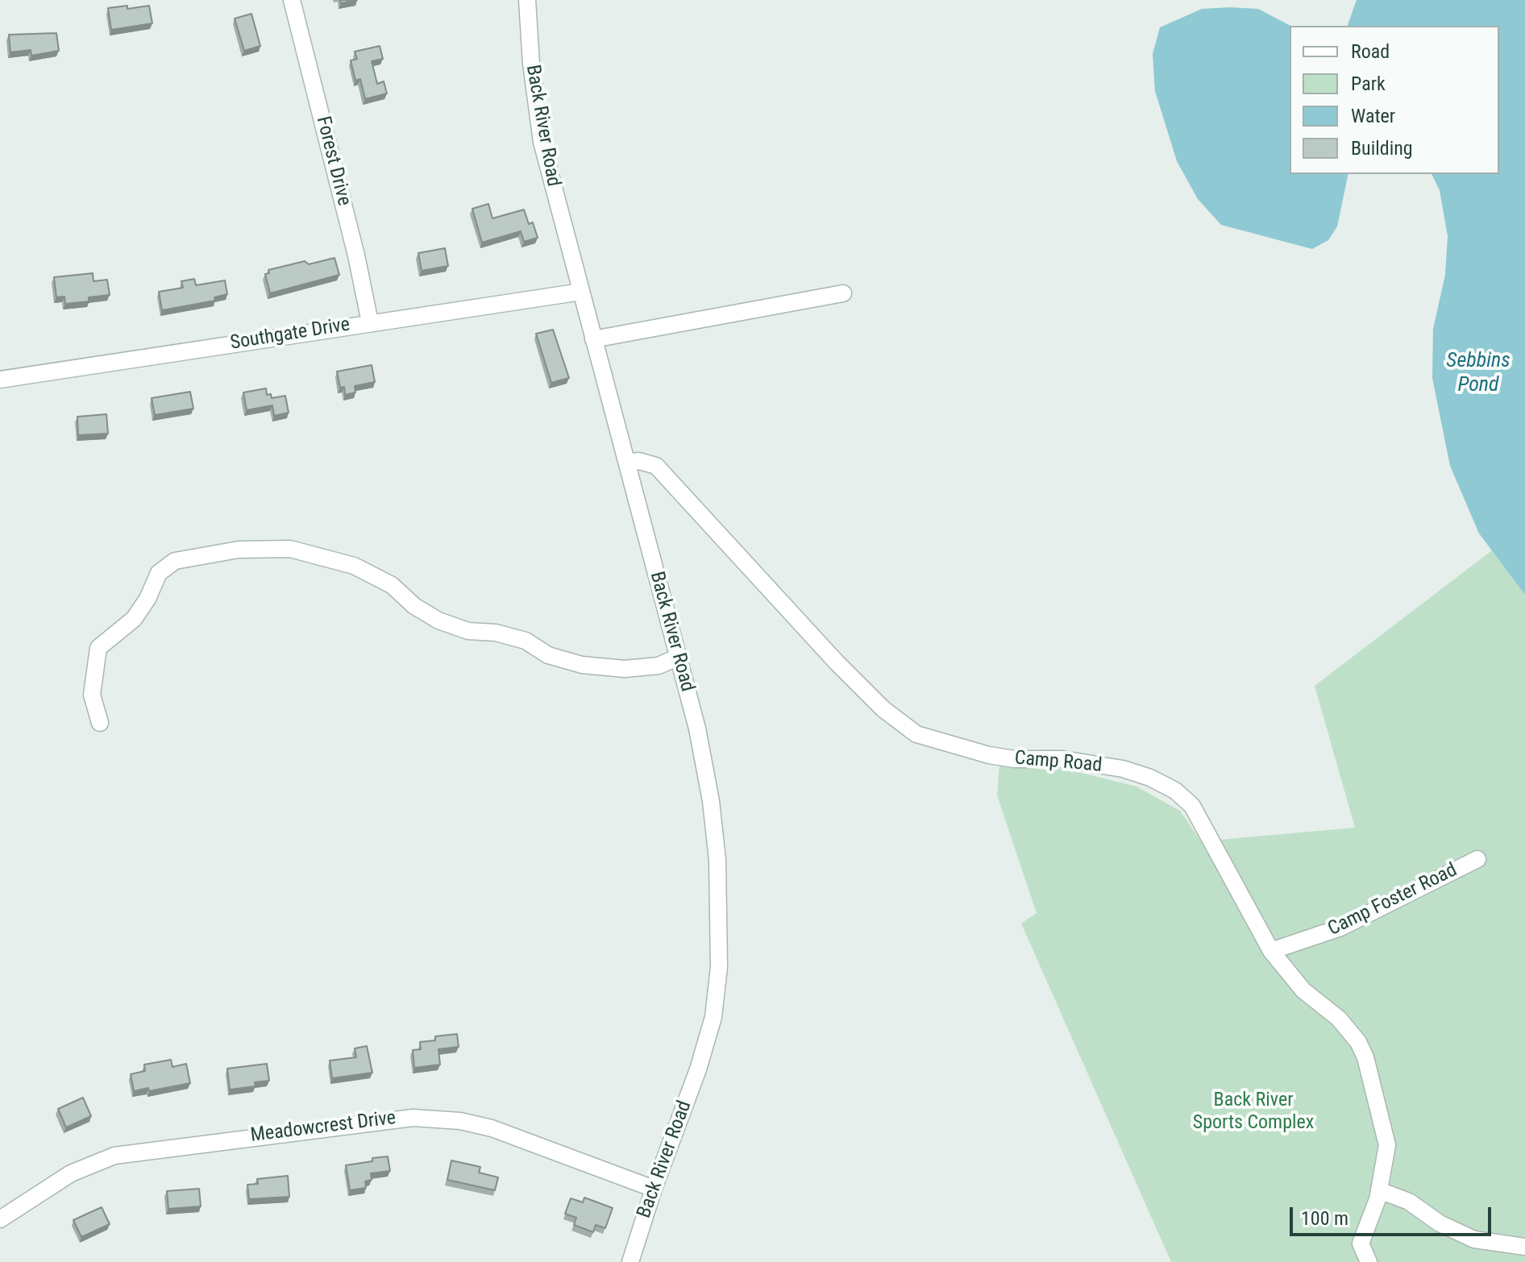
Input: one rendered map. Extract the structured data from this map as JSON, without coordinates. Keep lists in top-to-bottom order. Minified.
{"streets":{"street":["Back River Road","Forest Drive","Southgate Drive","Camp Road","Camp Foster Road","Meadowcrest Drive"]},"crossings":[["Back River Road","Southgate Drive"],["Back River Road","Camp Road"],["Back River Road","Meadowcrest Drive"],["Forest Drive","Southgate Drive"],["Camp Road","Camp Foster Road"]],"water":["Sebbins Pond"],"parks":["Back River Sports Complex"],"legend":["Road","Park","Water","Building"],"scale_bar":"100 m"}
